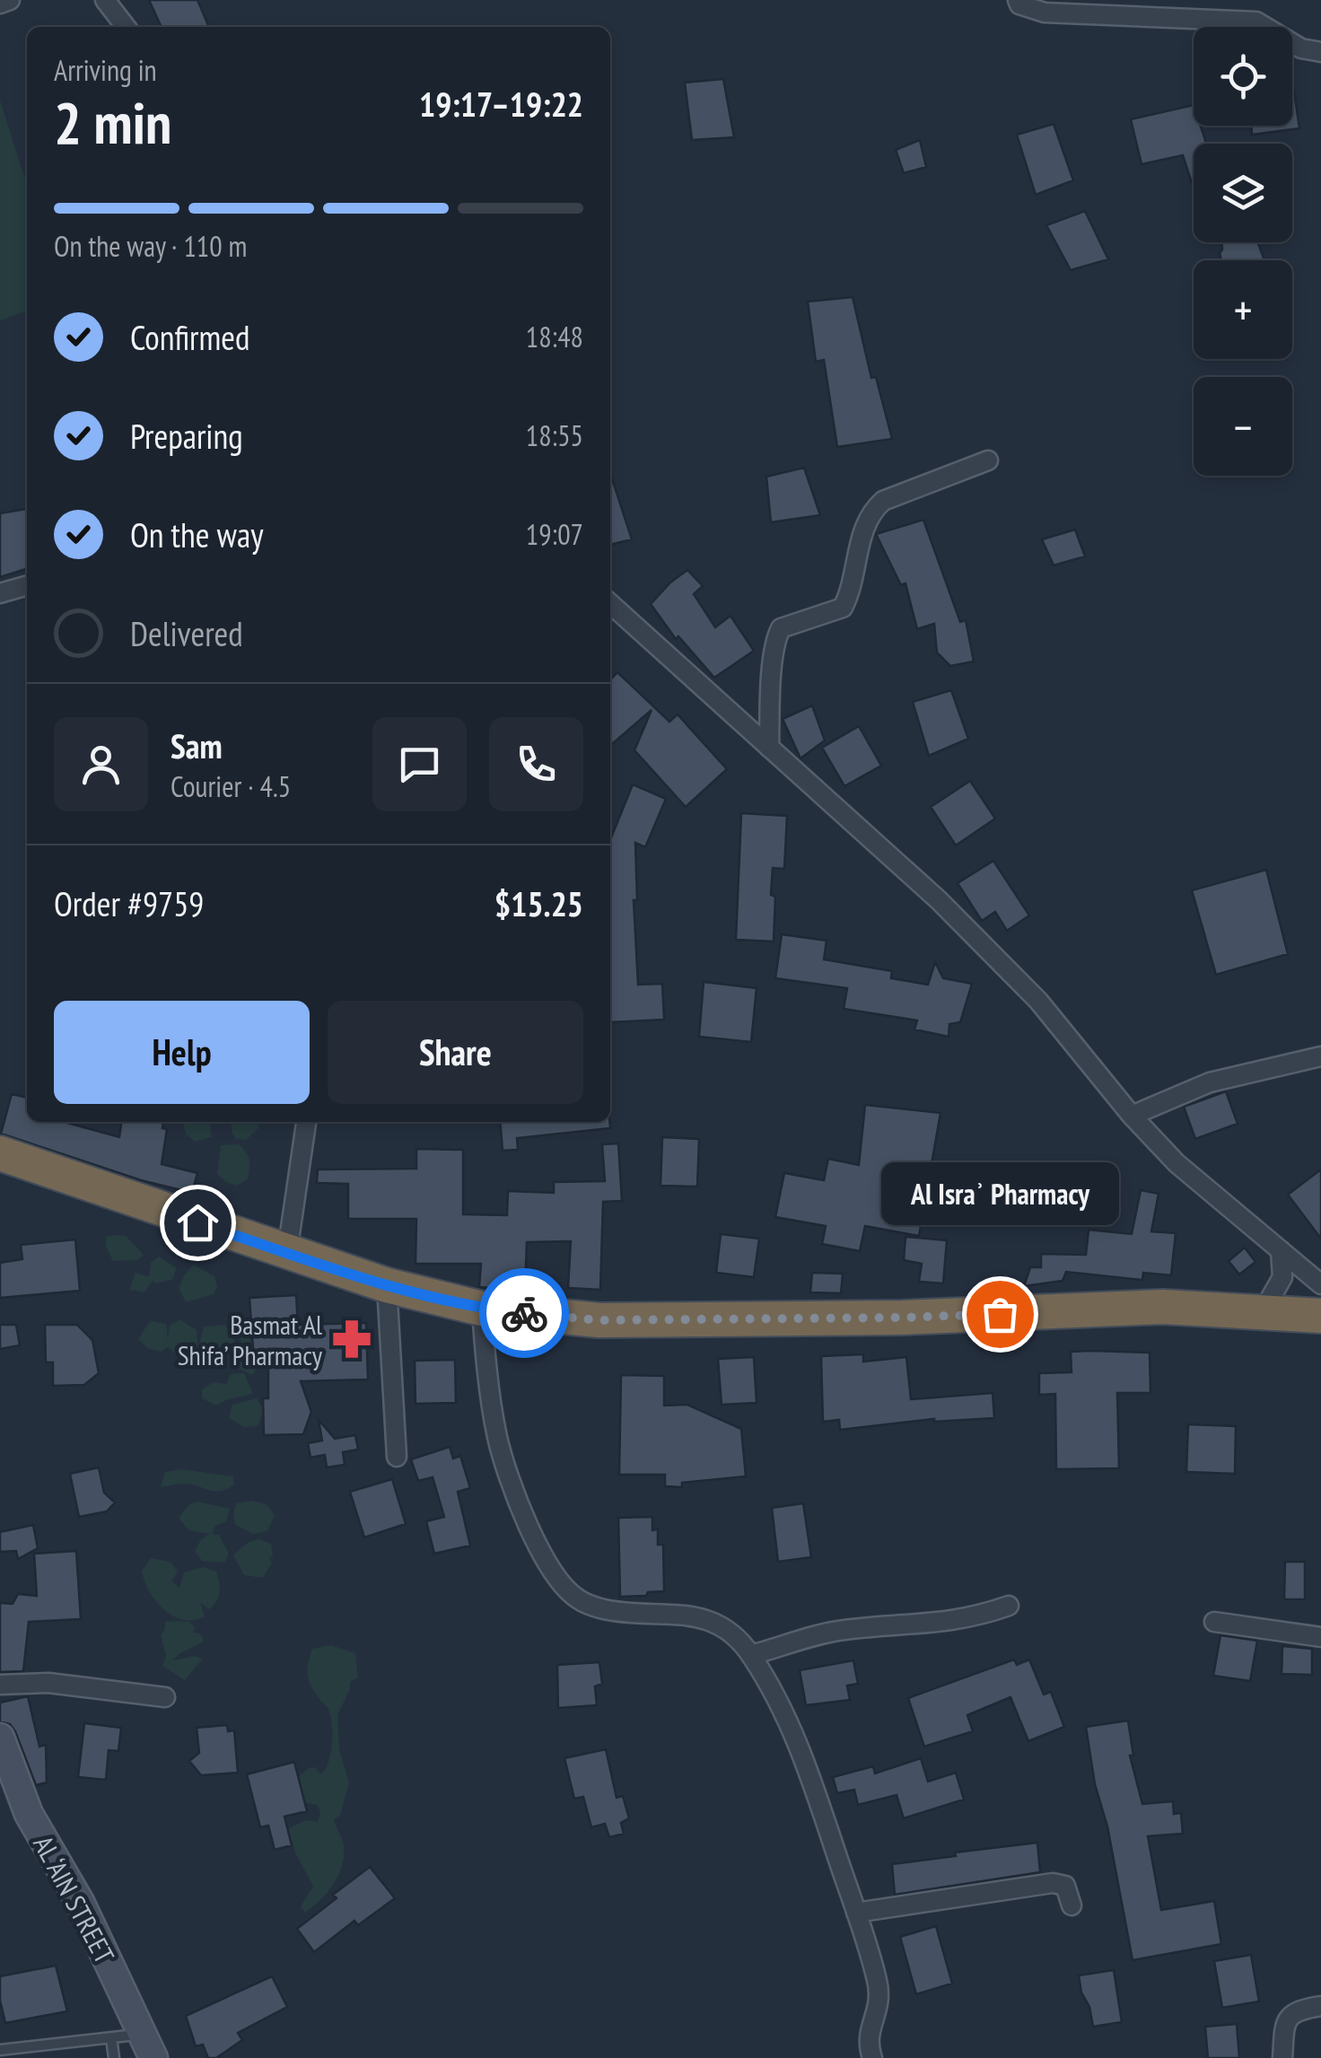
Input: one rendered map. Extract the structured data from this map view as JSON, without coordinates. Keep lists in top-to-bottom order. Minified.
{"streets":{"street":["AL ‘AIN STREET"]},"places":{"other":["Al Israʾ Pharmacy"],"pharmacy":["Basmat Al Shifa’ Pharmacy"]},"page":{"map_buttons":["+","−"],"heading":["2 min","Arriving in","19:17–19:22"],"panel":["Sam","Courier · 4.5","Order #9759","$15.25"],"bar":"On the way · 110 m","list":[["Confirmed","18:48"],["Preparing","18:55"],["On the way","19:07"],"Delivered"],"buttons":["Help","Share"],"bubble":"Al Israʾ Pharmacy"}}
